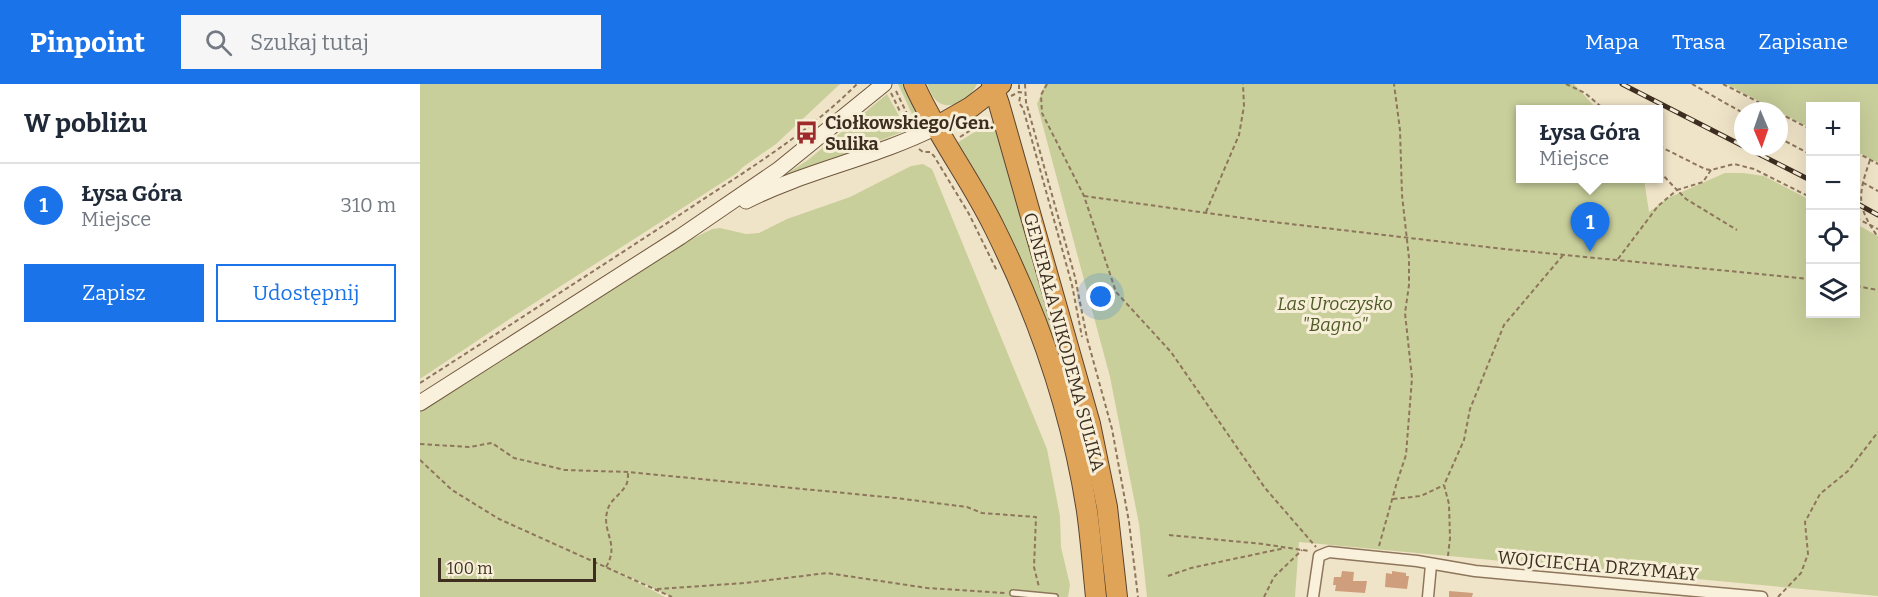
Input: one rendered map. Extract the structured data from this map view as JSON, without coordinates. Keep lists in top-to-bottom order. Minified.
{"streets":{"highway":["GENERAŁA NIKODEMA SULIKA"],"street":["WOJCIECHA DRZYMAŁY"]},"parks":["Las Uroczysko \"Bagno\""],"places":{"bus stop":["Ciołkowskiego/Gen. Sulika"]},"scale_bar":"100 m","north":"bottom","page":{"header":"Pinpoint","search":"Szukaj tutaj","nav":["Mapa","Trasa","Zapisane"],"heading":"W pobliżu","map_buttons":["+","−"],"popup":["Łysa Góra","Miejsce"],"list":[{"mark":"1","name":"Łysa Góra","note":"Miejsce","value":"310 m"}],"pins":"1","buttons":["Zapisz","Udostępnij"],"scale":"100 m"}}
